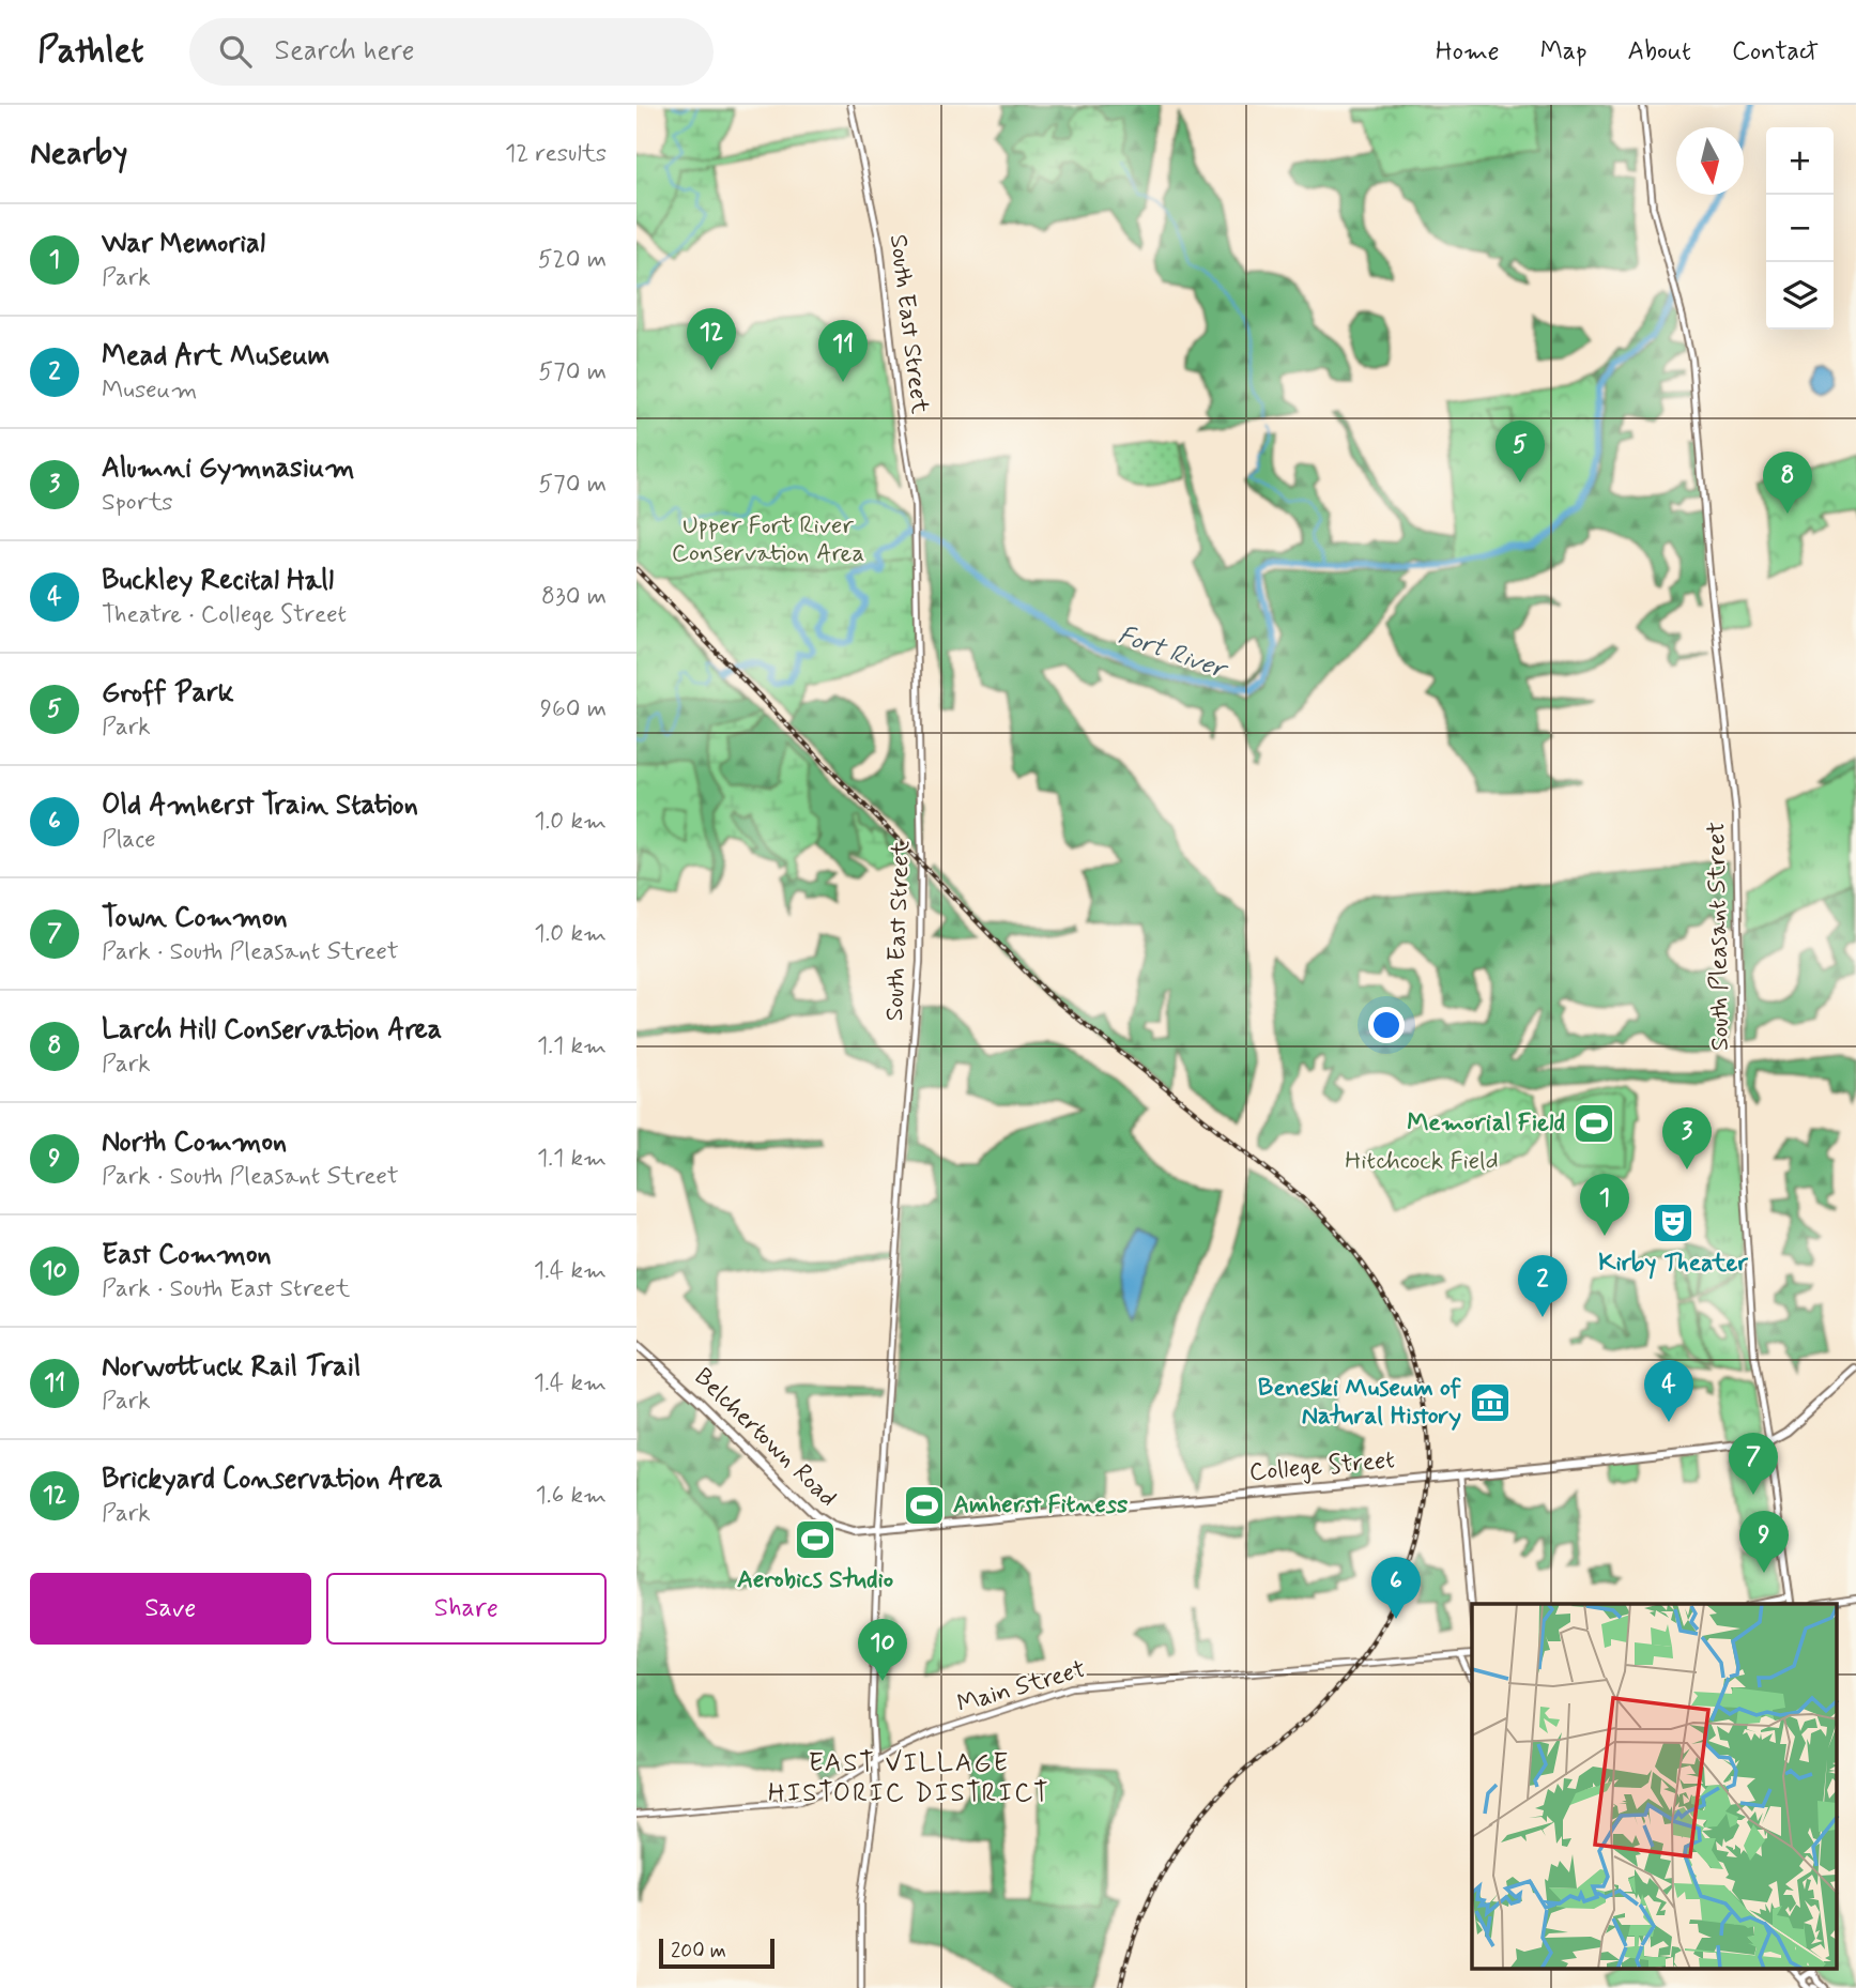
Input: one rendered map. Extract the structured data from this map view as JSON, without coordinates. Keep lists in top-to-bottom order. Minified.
{"streets":{"highway":["Belchertown Road","College Street"],"main road":["South East Street","South Pleasant Street","Main Street"]},"crossings":[["South East Street","Belchertown Road"],["South East Street","College Street"],["South East Street","Main Street"],["South Pleasant Street","College Street"],["Belchertown Road","College Street"]],"districts":["EAST VILLAGE HISTORIC DISTRICT"],"water":["Fort River"],"parks":["Upper Fort River Conservation Area","Hitchcock Field"],"places":{"sports":["Memorial Field","Amherst Fitness","Aerobics Studio"],"theatre":["Kirby Theater"],"museum":["Beneski Museum of Natural History"]},"scale_bar":"200 m","north":"bottom","page":{"header":"Pathlet","search":"Search here","nav":["Home","Map","About","Contact"],"heading":["Nearby","12 results"],"map_buttons":["+","−"],"list":[{"mark":"1","name":"War Memorial","note":"Park","value":"520 m"},{"mark":"2","name":"Mead Art Museum","note":"Museum","value":"570 m"},{"mark":"3","name":"Alumni Gymnasium","note":"Sports","value":"570 m"},{"mark":"4","name":"Buckley Recital Hall","note":"Theatre · College Street","value":"830 m"},{"mark":"5","name":"Groff Park","note":"Park","value":"960 m"},{"mark":"6","name":"Old Amherst Train Station","note":"Place","value":"1.0 km"},{"mark":"7","name":"Town Common","note":"Park · South Pleasant Street","value":"1.0 km"},{"mark":"8","name":"Larch Hill Conservation Area","note":"Park","value":"1.1 km"},{"mark":"9","name":"North Common","note":"Park · South Pleasant Street","value":"1.1 km"},{"mark":"10","name":"East Common","note":"Park · South East Street","value":"1.4 km"},{"mark":"11","name":"Norwottuck Rail Trail","note":"Park","value":"1.4 km"},{"mark":"12","name":"Brickyard Conservation Area","note":"Park","value":"1.6 km"}],"pins":["12","11","5","8","3","1","2","4","7","9","6","10"],"buttons":["Save","Share"],"scale":"200 m"}}
